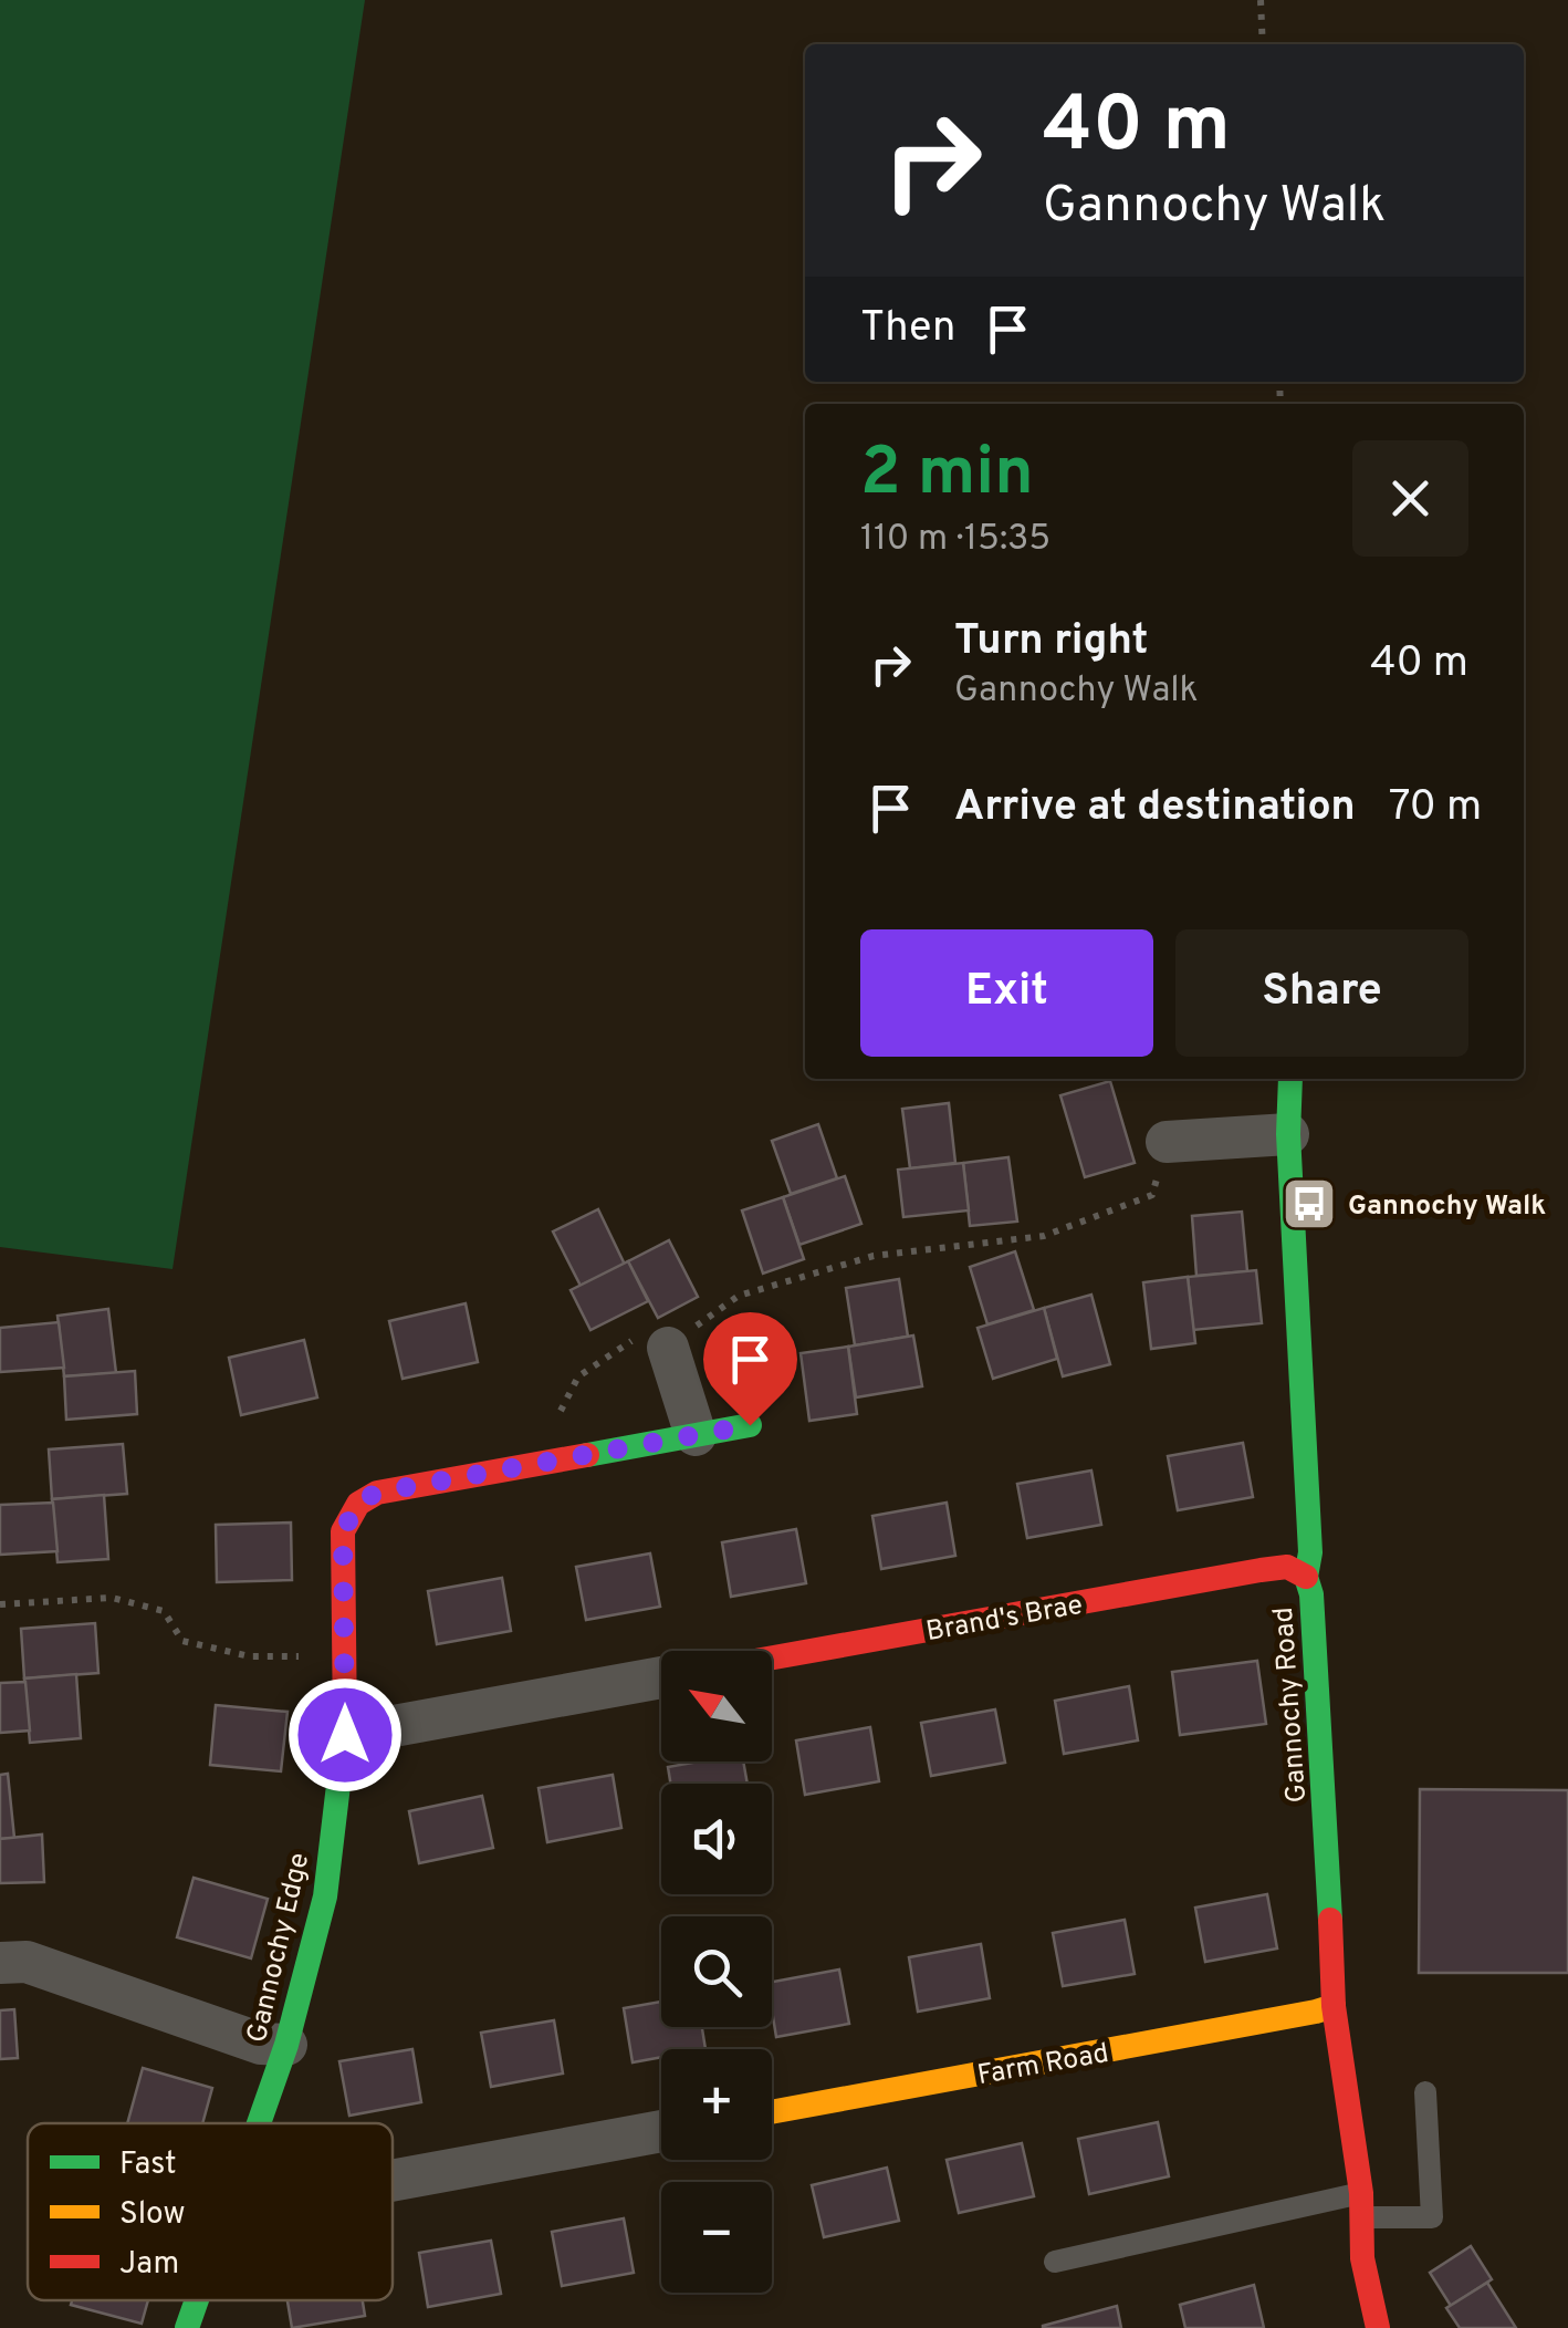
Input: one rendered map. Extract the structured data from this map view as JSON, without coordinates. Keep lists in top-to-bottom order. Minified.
{"streets":{"street":["Brand's Brae","Gannochy Road","Gannochy Edge","Farm Road"]},"crossings":[["Brand's Brae","Gannochy Road"],["Gannochy Road","Farm Road"]],"places":{"bus stop":["Gannochy Walk"]},"legend":["Fast","Slow","Jam"],"north":"top left","page":{"turn":["40 m","Gannochy Walk"],"then":"Then","heading":["2 min","110 m · 15:35"],"list":[{"name":"Turn right","note":"Gannochy Walk","value":"40 m"},{"name":"Arrive at destination","value":"70 m"}],"buttons":["Exit","Share"],"map_buttons":["+","−"]}}
